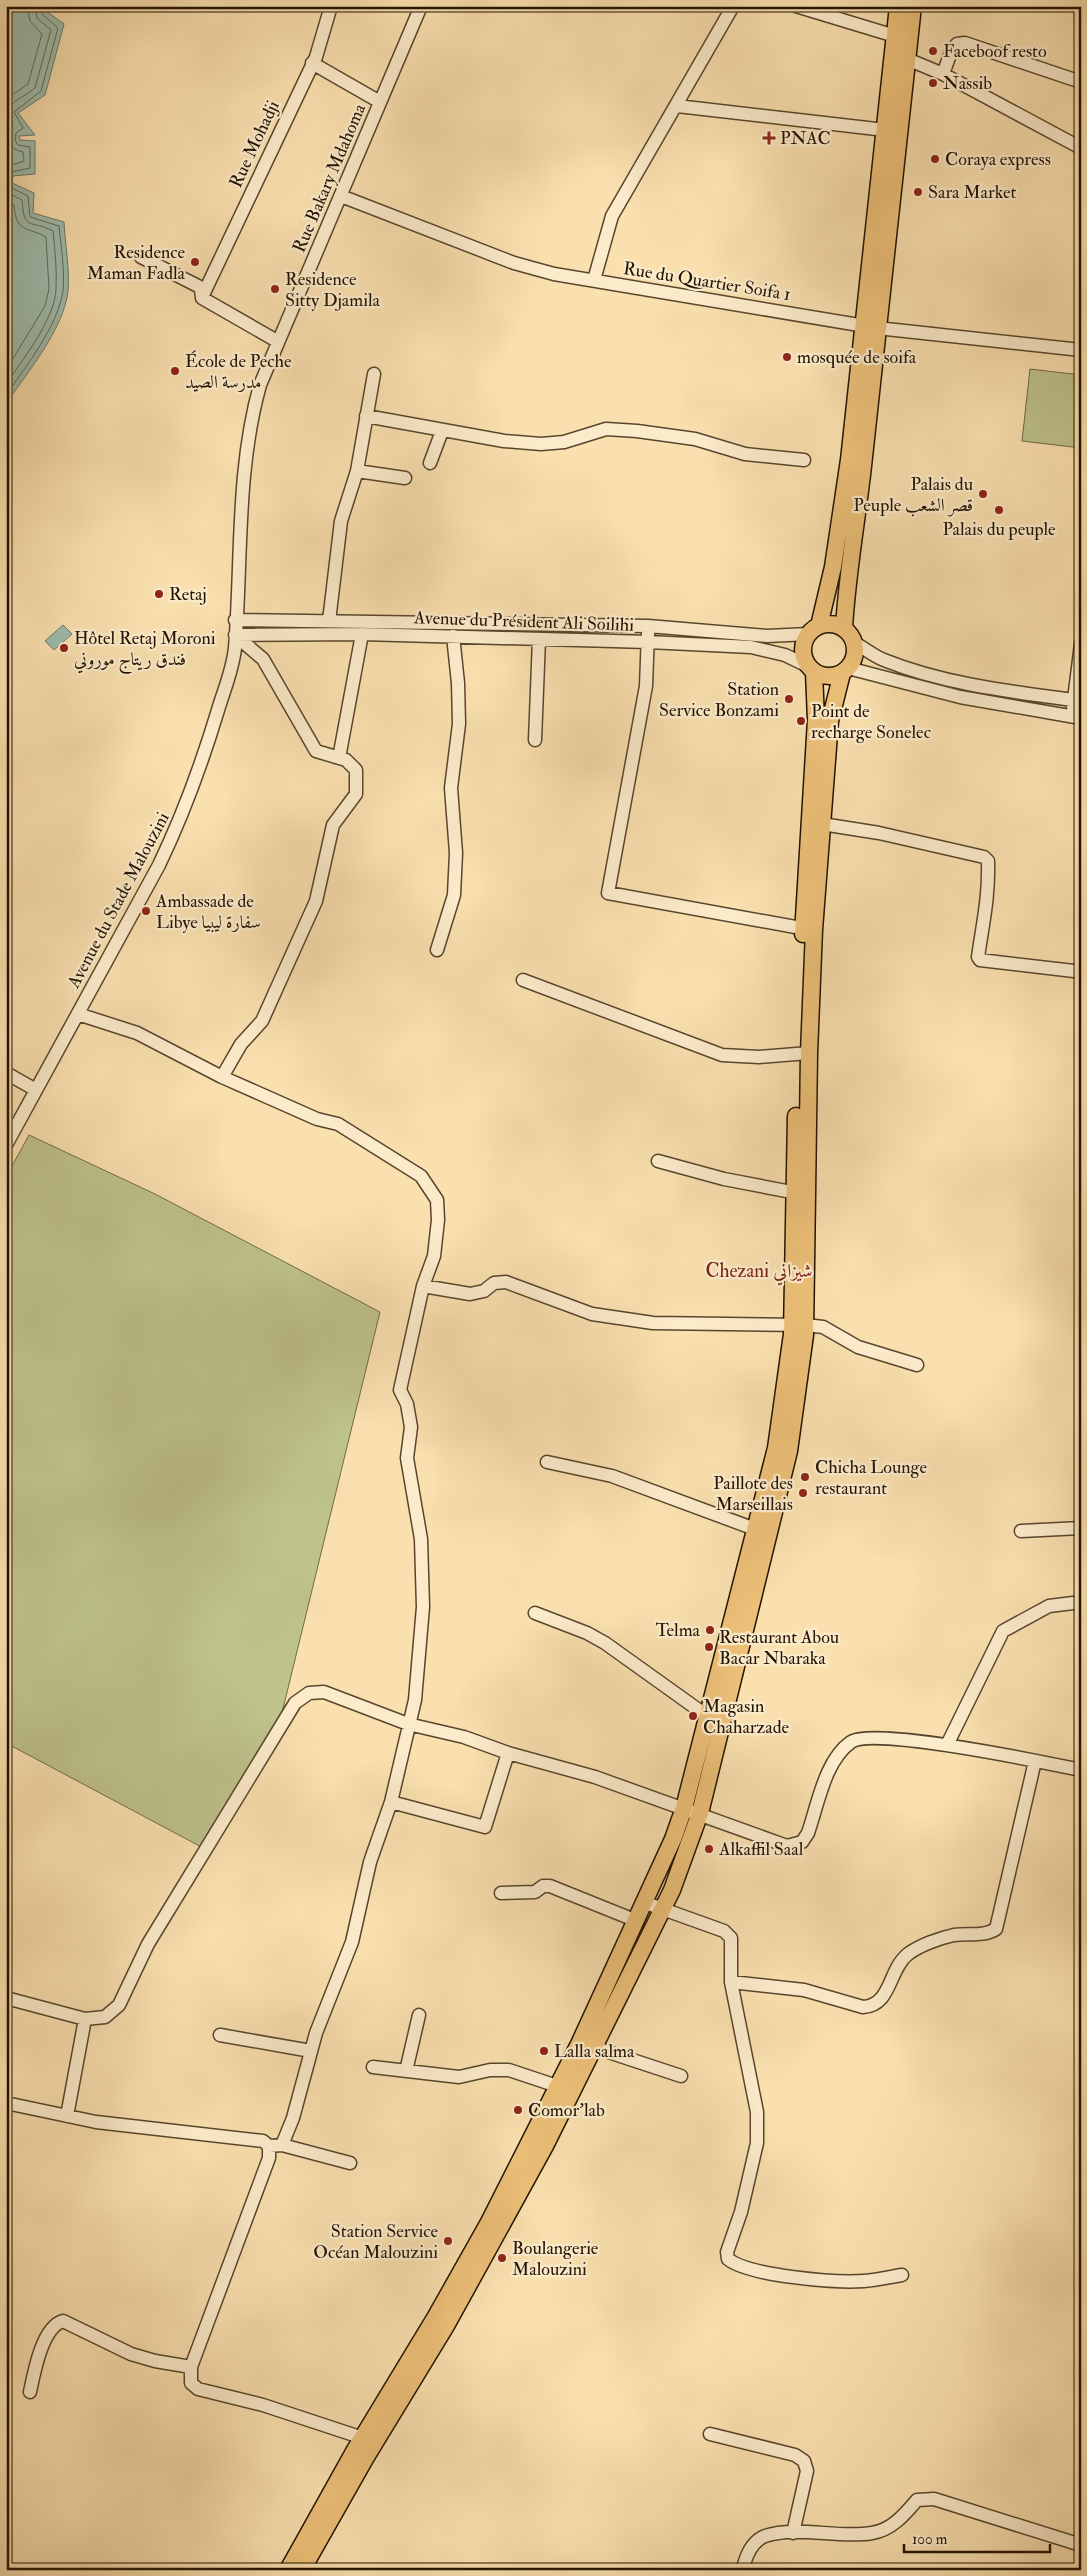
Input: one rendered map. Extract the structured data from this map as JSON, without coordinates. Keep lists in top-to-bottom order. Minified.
{"streets":{"street":["Rue Mohadji","Rue Bakary Mdahoma","Rue du Quartier Soifa 1","Avenue du Président Ali Soilihi","Avenue du Stade Malouzini"]},"crossings":[["Rue Bakary Mdahoma","Rue du Quartier Soifa 1"],["Rue Bakary Mdahoma","Avenue du Président Ali Soilihi"],["Rue Bakary Mdahoma","Avenue du Stade Malouzini"],["Avenue du Président Ali Soilihi","Avenue du Stade Malouzini"]],"districts":["Chezani شيزاني"],"places":{"other":["Faceboof resto","Nassib","Coraya express","Sara Market","Residence Maman Fadla","Residence Sitty Djamila","mosquée de soifa","École de Peche مدرسة الصيد","Palais du Peuple قصر الشعب","Palais du peuple","Retaj","Hôtel Retaj Moroni فندق ريتاج موروني","Station Service Bonzami","Point de recharge Sonelec","Ambassade de Libye سفارة ليبيا","Chicha Lounge restaurant","Paillote des Marseillais","Telma","Restaurant Abou Bacar Nbaraka","Magasin Chaharzade","Alkaffil Saal","Lalla salma","Comor'lab","Station Service Océan Malouzini","Boulangerie Malouzini"],"health":["PNAC"]},"scale_bar":"100 m"}
